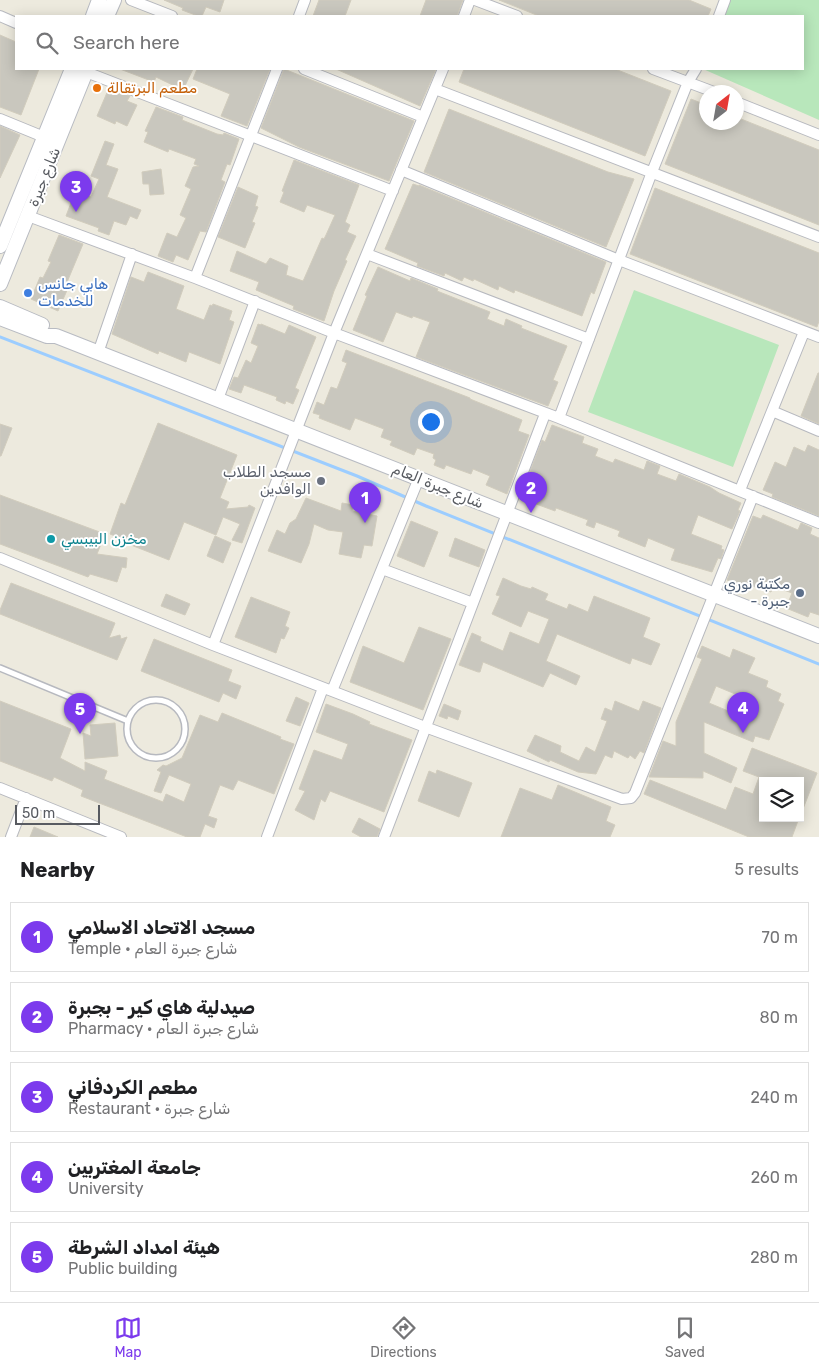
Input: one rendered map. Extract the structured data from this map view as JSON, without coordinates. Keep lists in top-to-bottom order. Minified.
{"streets":{"main road":["شارع جبرة","شارع جبرة العام"]},"places":["مطعم البرتقالة","هابي جانس للخدمات","مسجد الطلاب الوافدين","مخزن البيبسي","مكتبة نوري - جبرة"],"scale_bar":"50 m","north":"top right","page":{"search":"Search here","pins":["3","2","1","4","5"],"scale":"50 m","heading":["Nearby","5 results"],"list":[{"mark":"1","name":"مسجد الاتحاد الاسلامي","note":"Temple · شارع جبرة العام","value":"70 m"},{"mark":"2","name":"صيدلية هاي كير - بجبرة","note":"Pharmacy · شارع جبرة العام","value":"80 m"},{"mark":"3","name":"مطعم الكردفاني","note":"Restaurant · شارع جبرة","value":"240 m"},{"mark":"4","name":"جامعة المغتربين","note":"University","value":"260 m"},{"mark":"5","name":"هيئة امداد الشرطة","note":"Public building","value":"280 m"}],"nav":["Map","Directions","Saved"]}}
